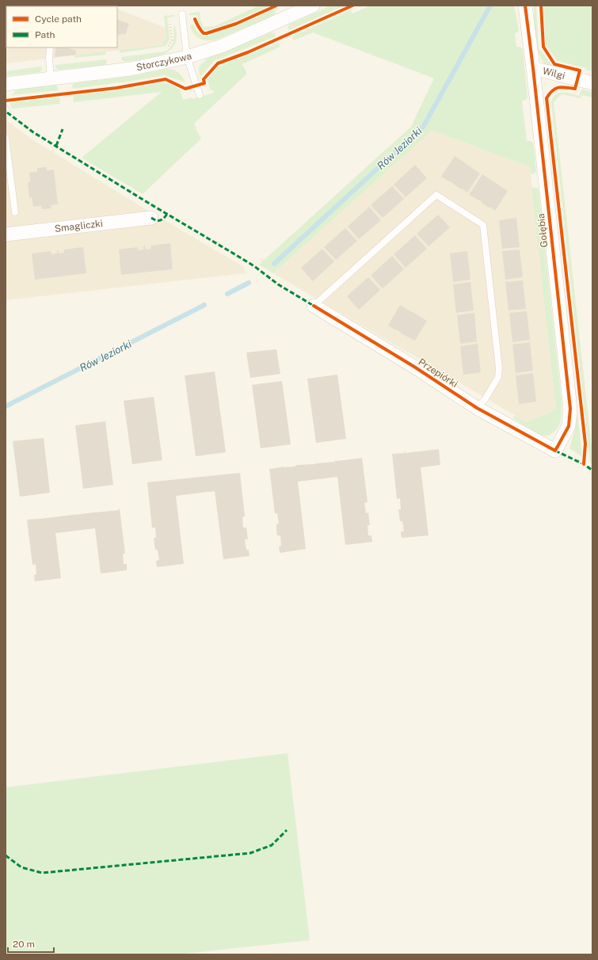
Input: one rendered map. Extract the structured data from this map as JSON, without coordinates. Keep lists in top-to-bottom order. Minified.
{"streets":{"street":["Storczykowa","Wilgi","Smagliczki","Gołębia","Przepiórki"]},"crossings":[["Wilgi","Gołębia"],["Gołębia","Przepiórki"]],"water":["Rów Jeziorki"],"legend":["Cycle path","Path"],"scale_bar":"20 m"}
